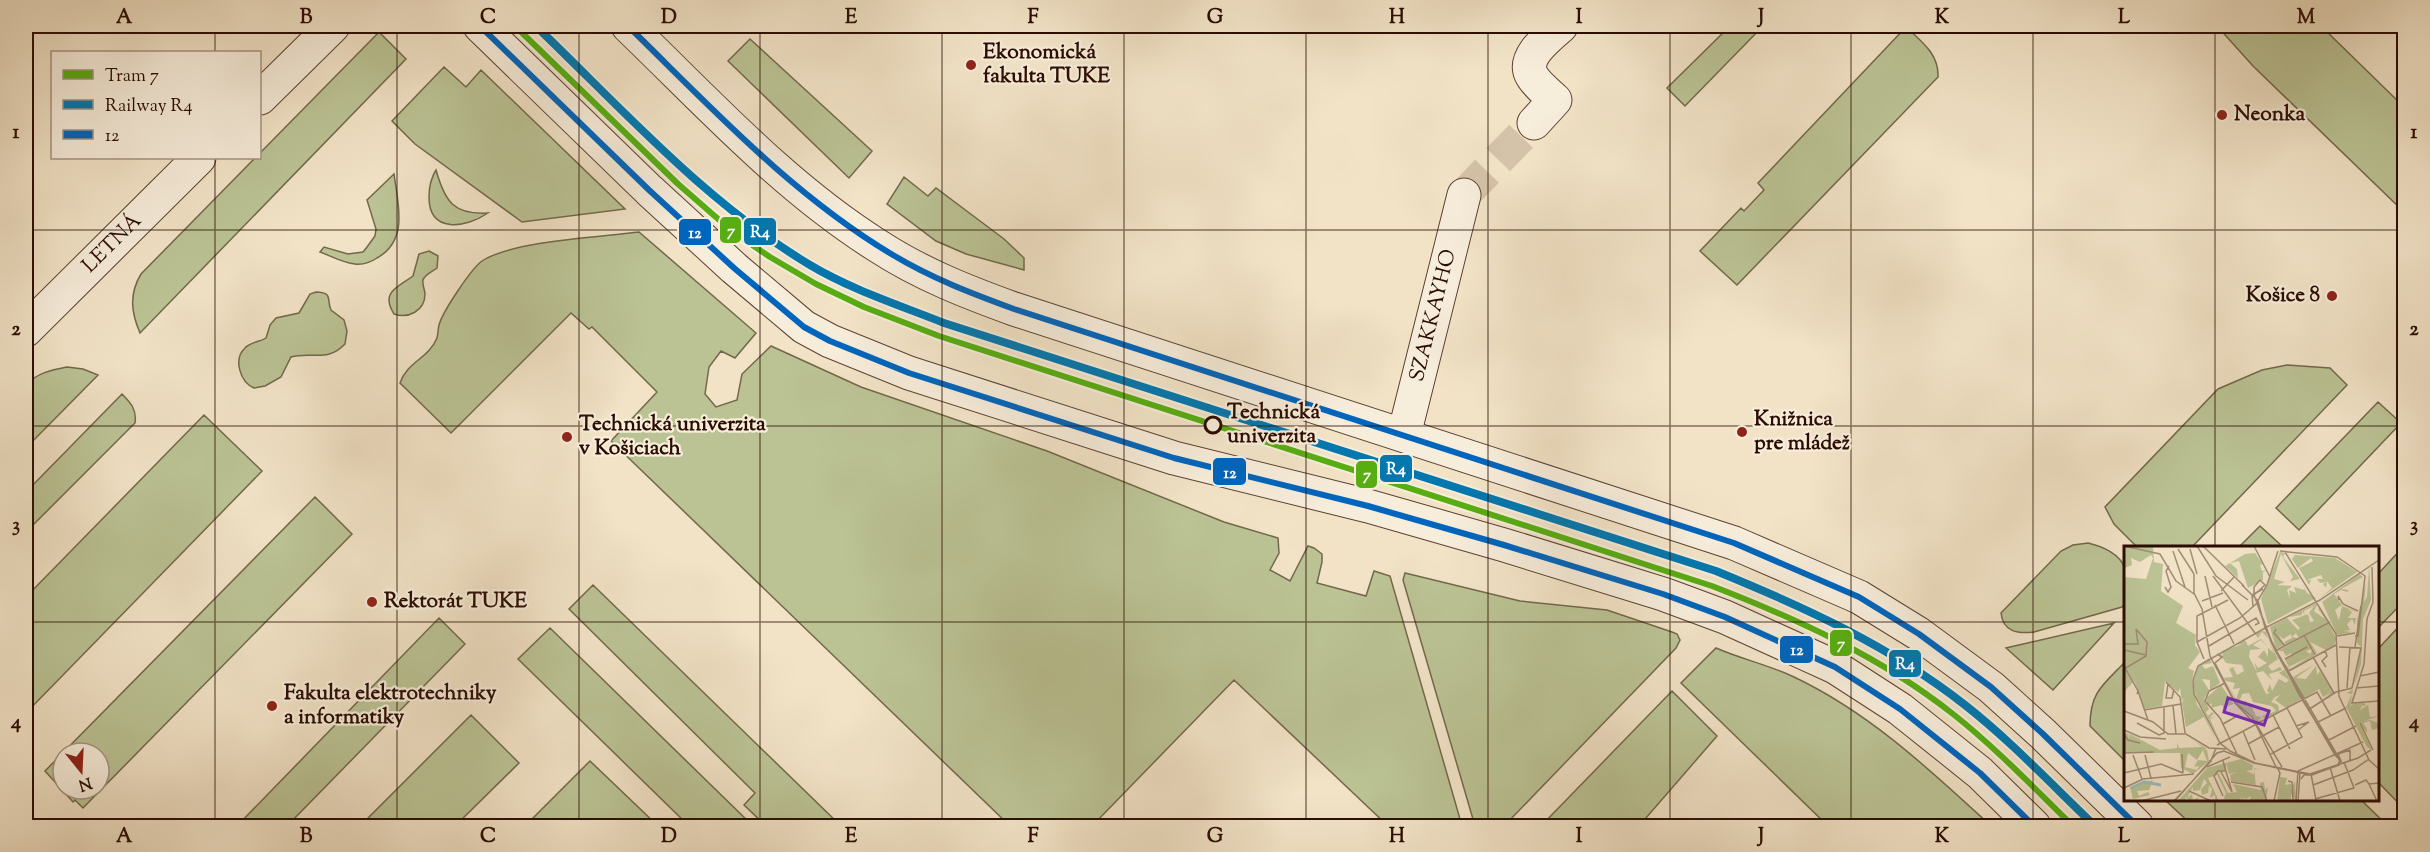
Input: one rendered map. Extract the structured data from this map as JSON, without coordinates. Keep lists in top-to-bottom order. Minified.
{"streets":{"street":["LETNÁ","SZAKKAYHO"]},"places":["Ekonomická fakulta TUKE","Neonka","Košice 8","Technická univerzita","Knižnica pre mládež","Technická univerzita v Košiciach","Rektorát TUKE","Fakulta elektrotechniky a informatiky"],"lines":["tram line 7","transit line 12","rail line R4"],"legend":["Tram 7","Railway R4","12"],"north":"bottom","grid":{"columns":["A","B","C","D","E","F","G","H","I","J","K","L","M"],"rows":["1","2","3","4"]}}
